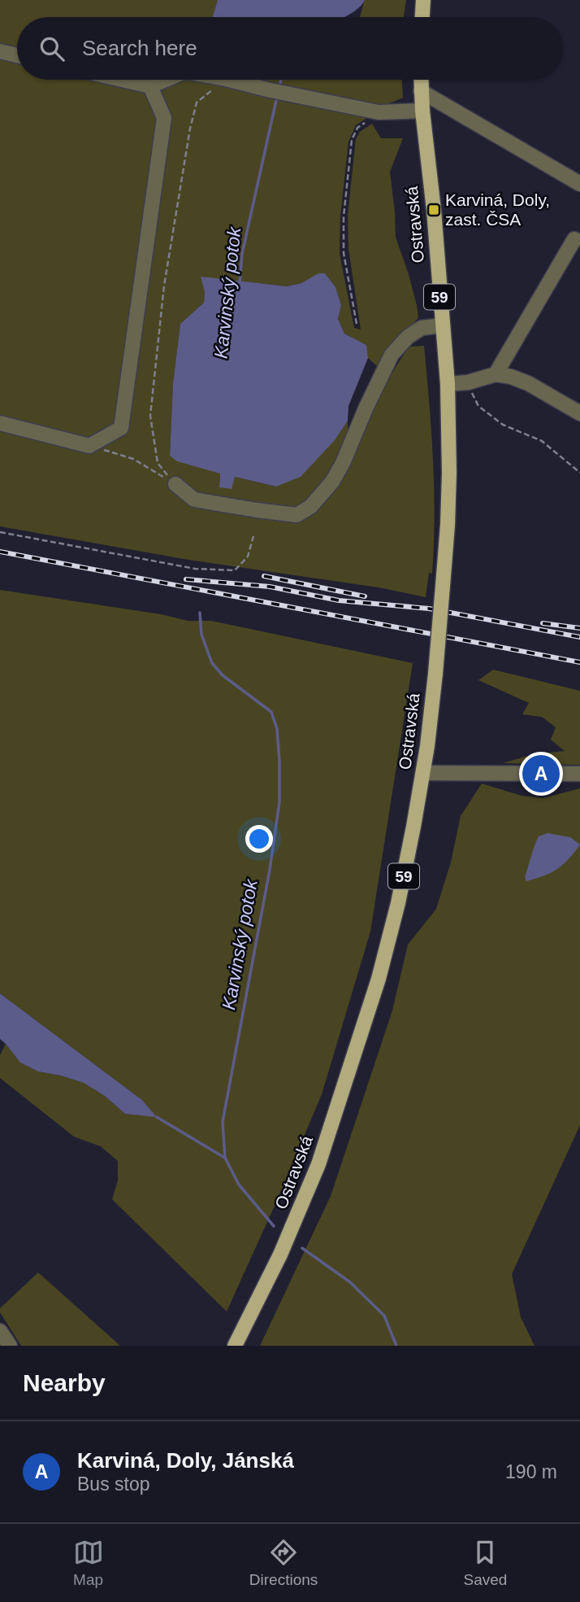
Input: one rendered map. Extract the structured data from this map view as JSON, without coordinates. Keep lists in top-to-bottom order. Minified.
{"streets":{"main road":["Ostravská","59"]},"water":["Karvinský potok"],"places":{"transit":["Karviná, Doly, zast. ČSA"]},"page":{"search":"Search here","pins":"A","heading":"Nearby","list":[{"mark":"A","name":"Karviná, Doly, Jánská","note":"Bus stop","value":"190 m"}],"nav":["Map","Directions","Saved"]}}
